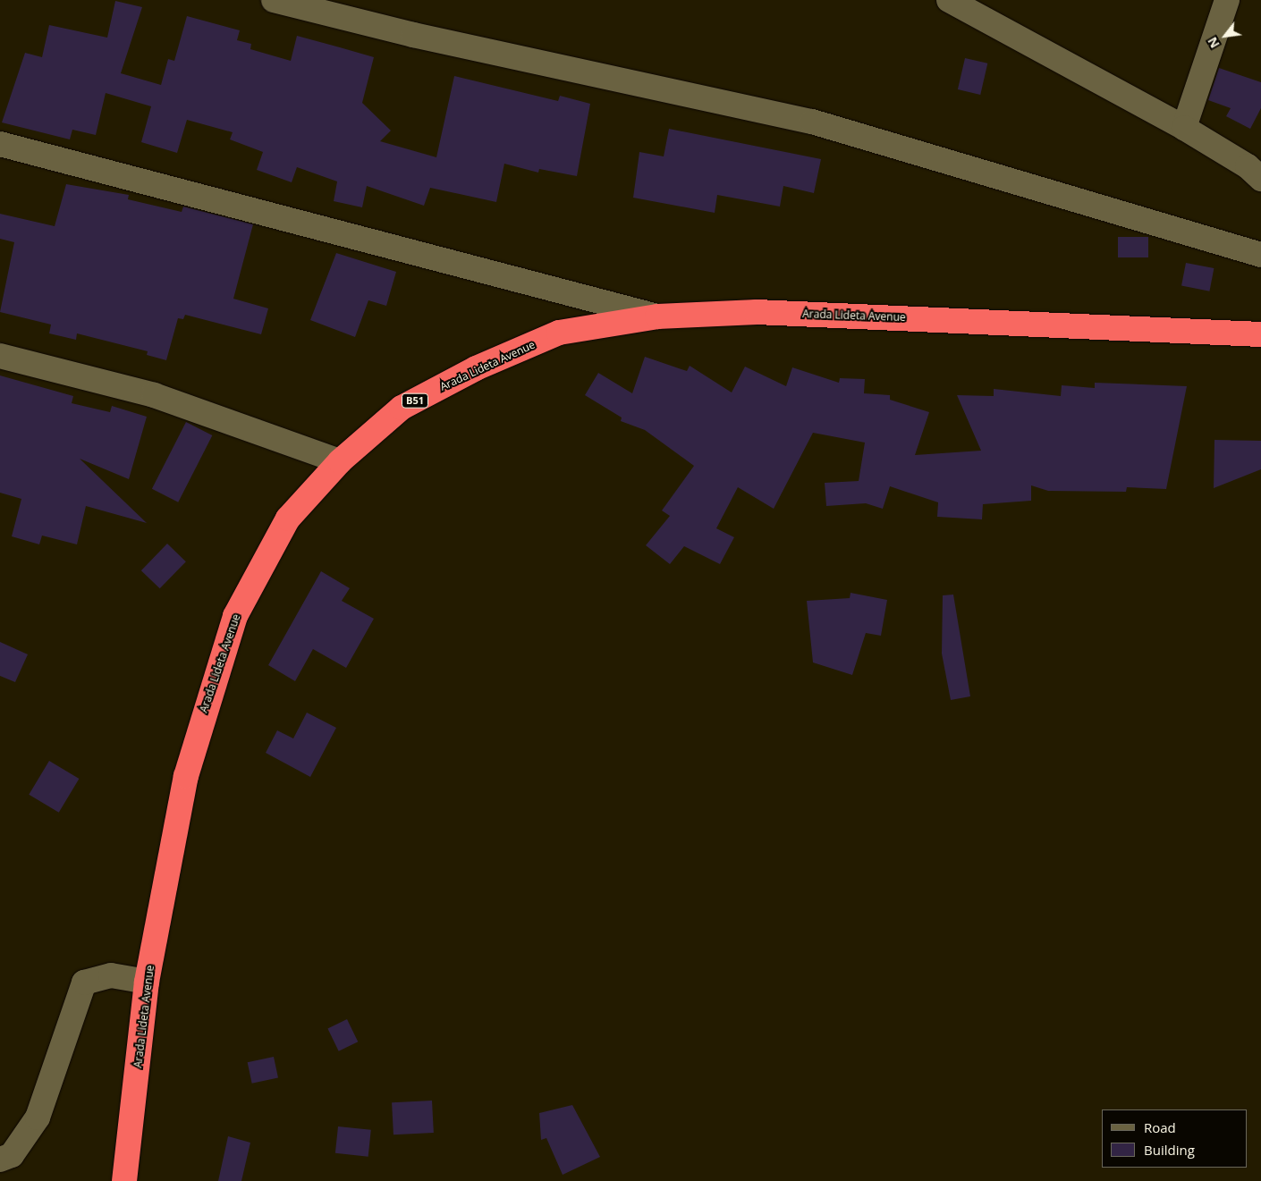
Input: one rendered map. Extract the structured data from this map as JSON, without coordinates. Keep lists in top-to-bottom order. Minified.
{"streets":{"highway":["Arada Lideta Avenue","B51"]},"legend":["Road","Building"],"north":"bottom left"}
